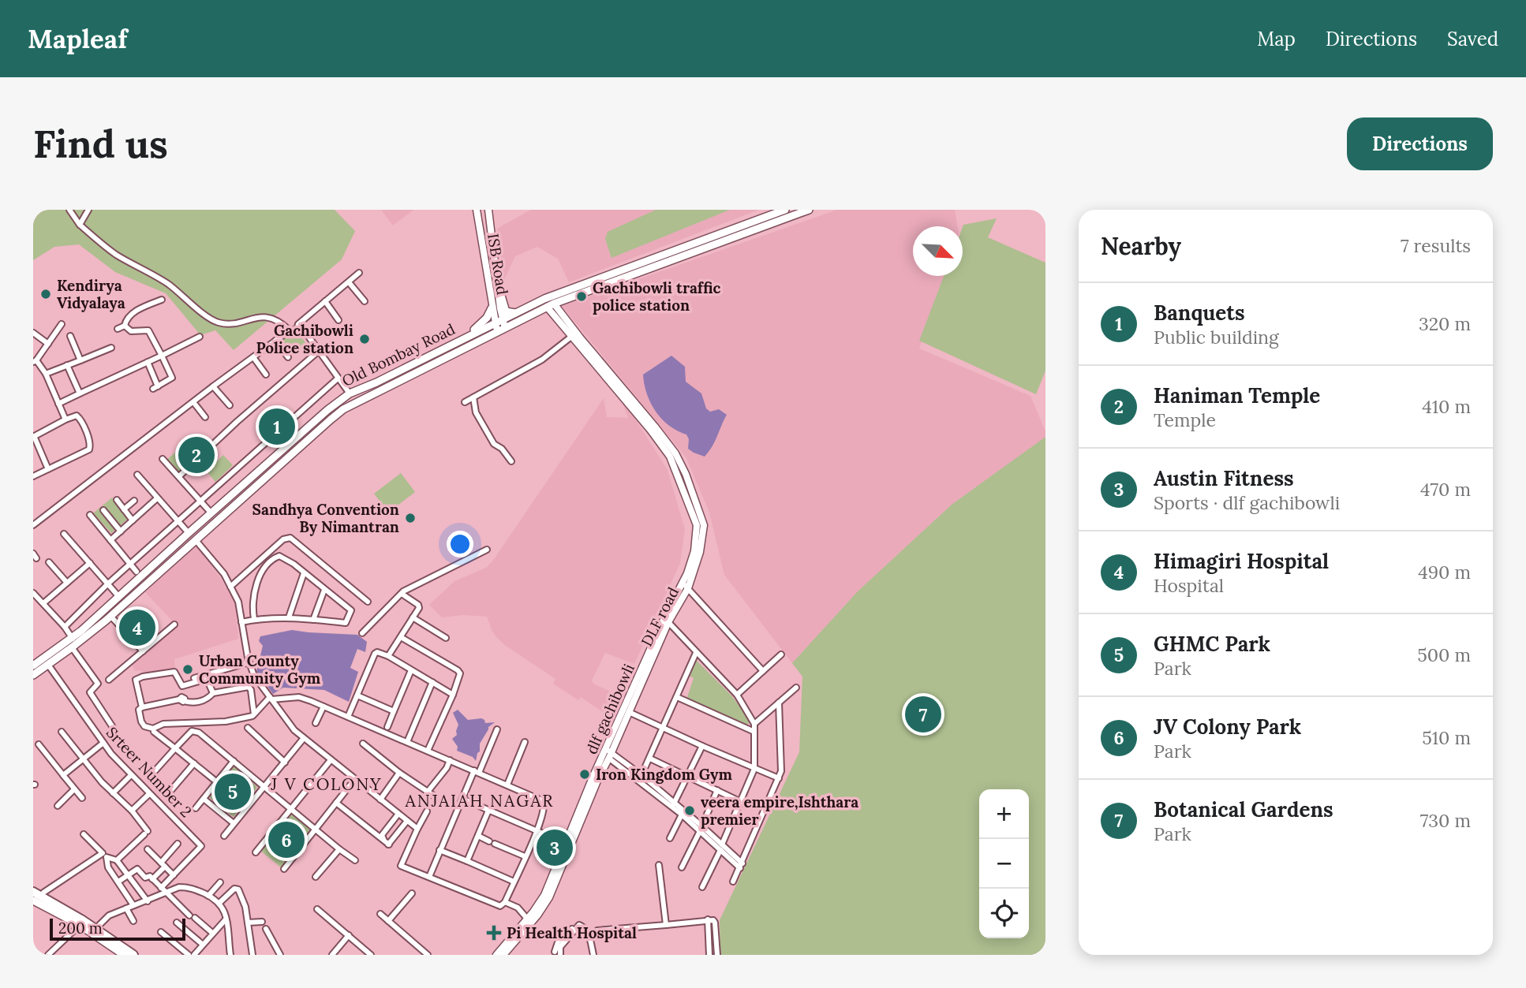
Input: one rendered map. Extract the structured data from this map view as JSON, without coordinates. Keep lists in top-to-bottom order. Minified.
{"streets":{"main road":["ISB Road","Old Bombay Road","DLF road","dlf gachibowli"],"street":["Srteer Number 2"]},"crossings":[["ISB Road","Old Bombay Road"],["DLF road","dlf gachibowli"]],"districts":["J V COLONY","ANJAIAH NAGAR"],"places":{"other":["Kendirya Vidyalaya","Gachibowli traffic police station","Gachibowli Police station","Sandhya Convention By Nimantran","Urban County Community Gym","Iron Kingdom Gym","veera empire,Ishthara premier"],"health":["Pi Health Hospital"]},"scale_bar":"200 m","north":"bottom right","page":{"header":"Mapleaf","nav":["Map","Directions","Saved"],"buttons":"Directions","title":"Find us","heading":["Nearby","7 results"],"list":[{"mark":"1","name":"Banquets","note":"Public building","value":"320 m"},{"mark":"2","name":"Haniman Temple","note":"Temple","value":"410 m"},{"mark":"3","name":"Austin Fitness","note":"Sports · dlf gachibowli","value":"470 m"},{"mark":"4","name":"Himagiri Hospital","note":"Hospital","value":"490 m"},{"mark":"5","name":"GHMC Park","note":"Park","value":"500 m"},{"mark":"6","name":"JV Colony Park","note":"Park","value":"510 m"},{"mark":"7","name":"Botanical Gardens","note":"Park","value":"730 m"}],"pins":["1","2","4","7","5","6","3"],"map_buttons":["+","−"],"scale":"200 m"}}
